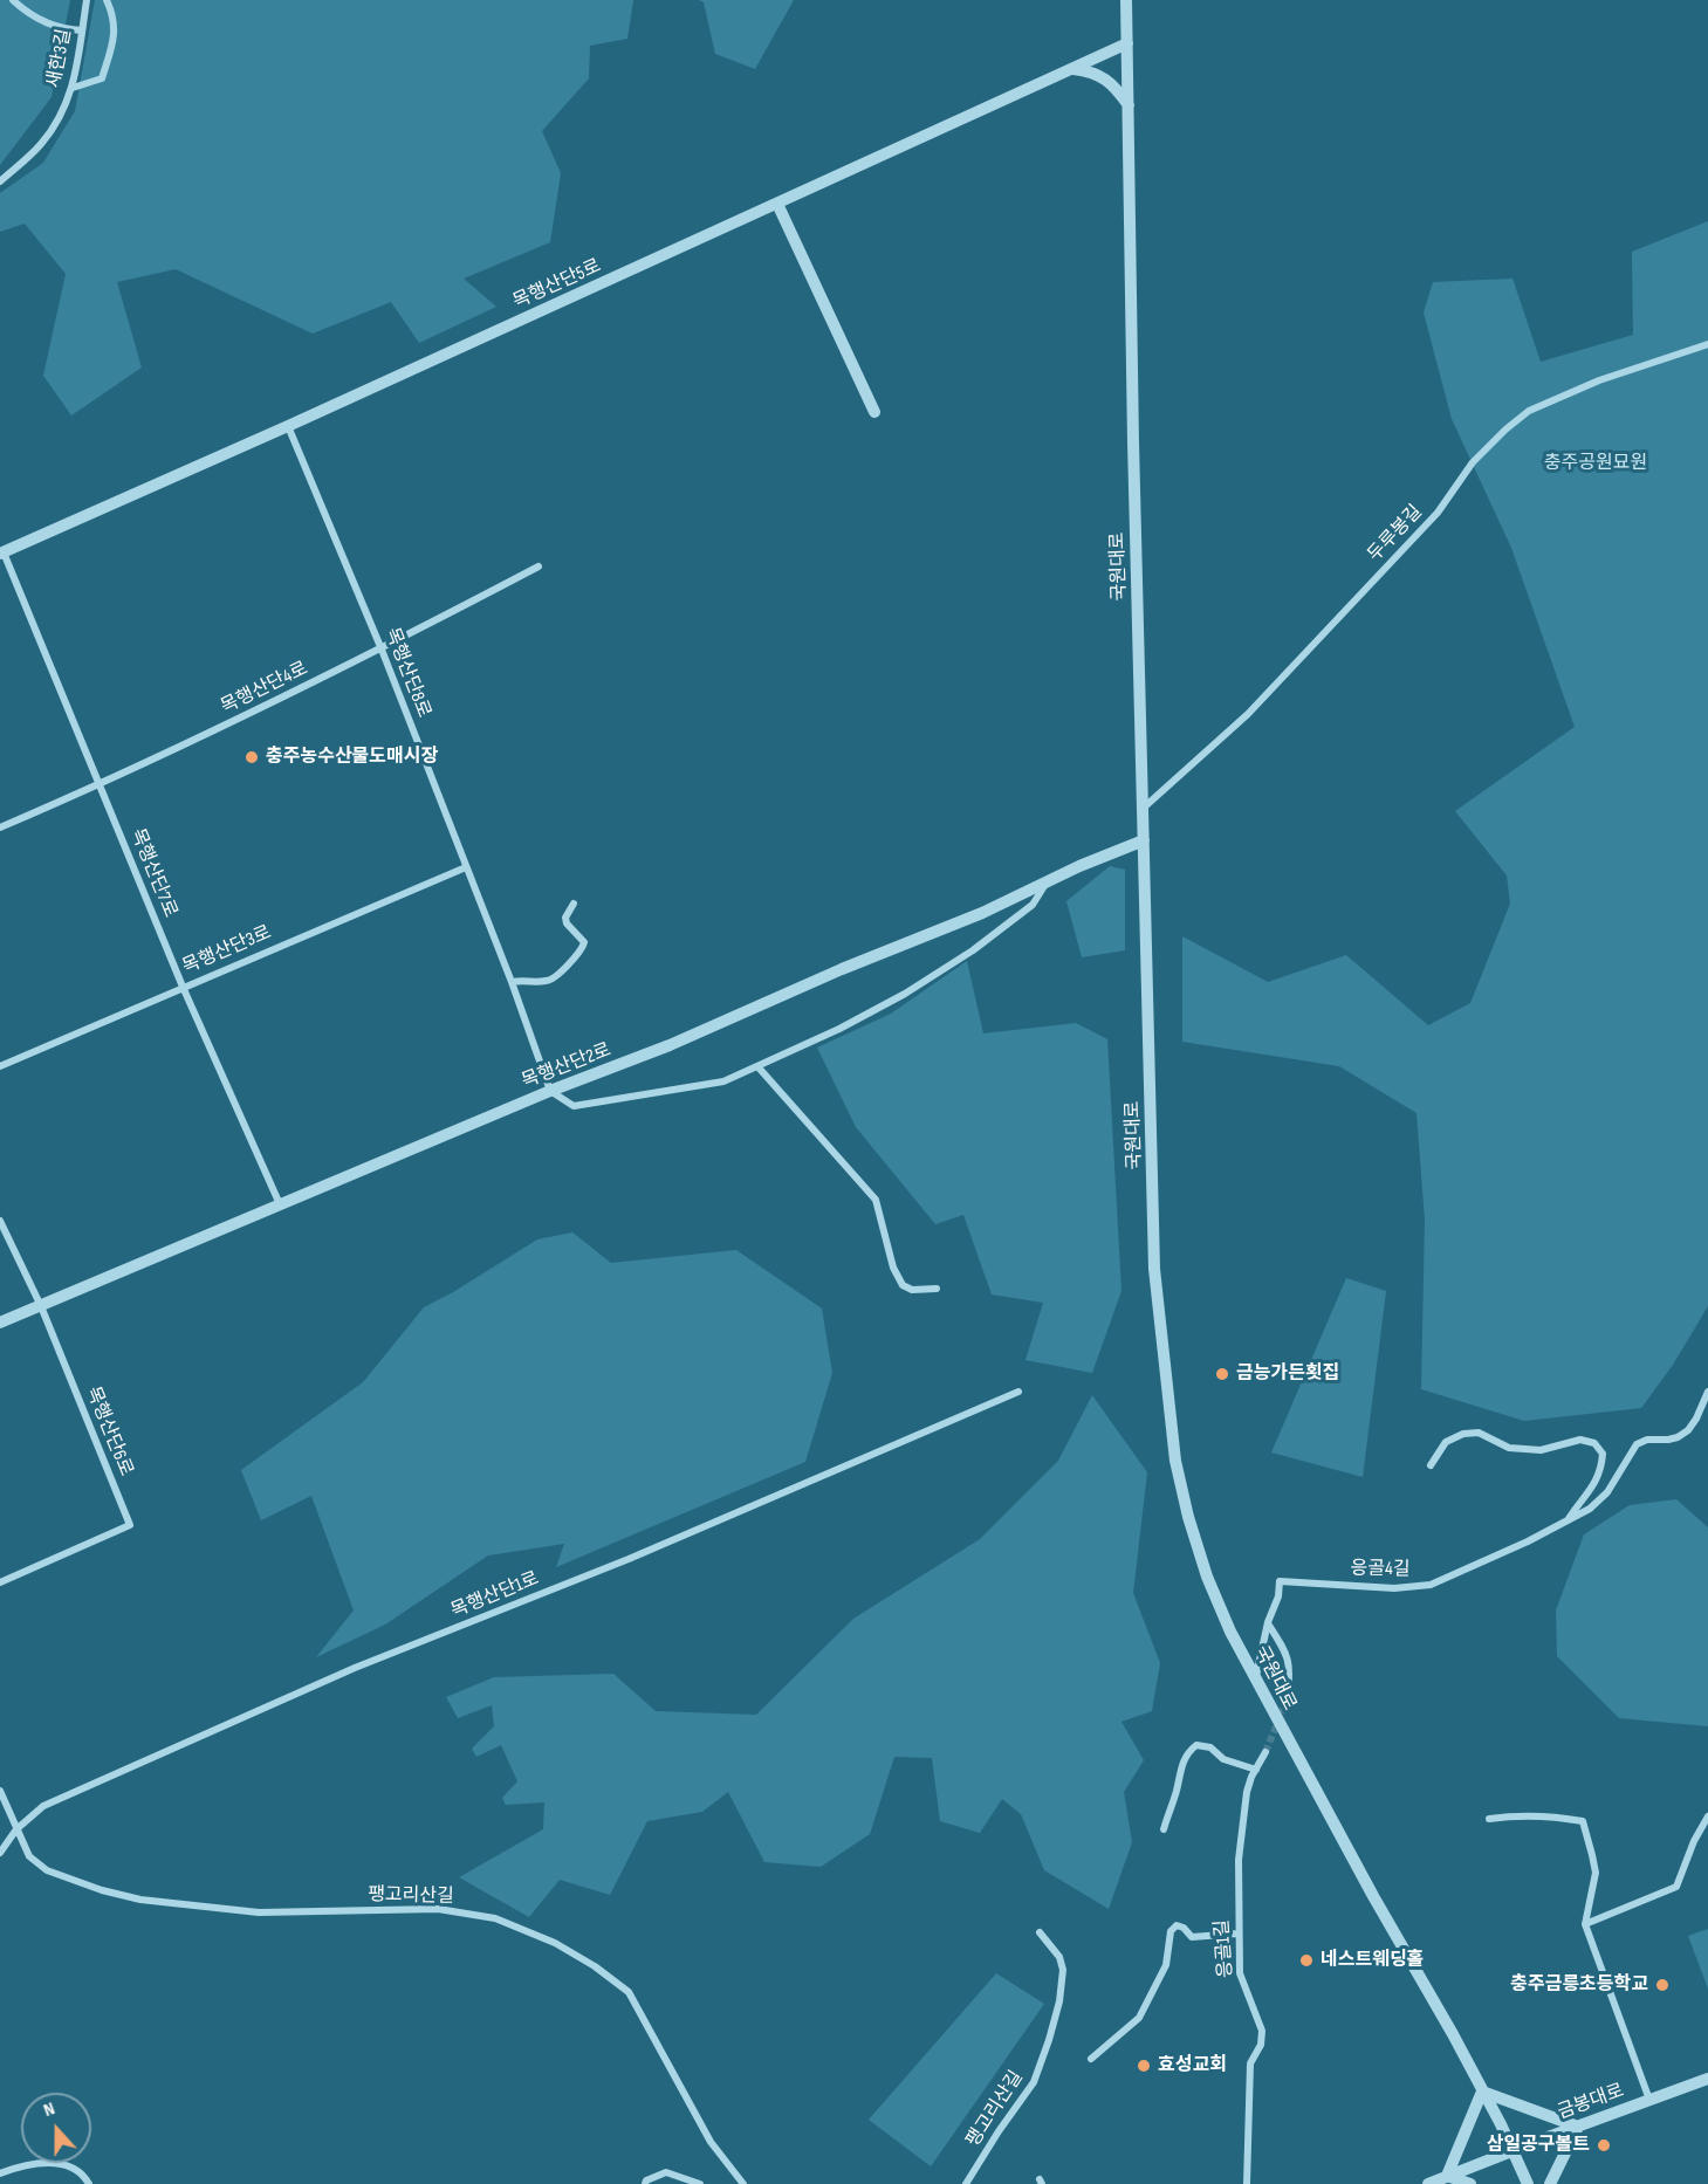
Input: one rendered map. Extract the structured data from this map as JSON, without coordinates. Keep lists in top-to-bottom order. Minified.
{"streets":{"street":["새한3길","목행산단5로","두루봉길","국원대로","목행산단8로","목행산단4로","목행산단7로","목행산단3로","목행산단2로","목행산단6로","응골4길","목행산단1로","팽고리산길","응골1길","금봉대로"]},"crossings":[["목행산단5로","국원대로"],["목행산단5로","목행산단8로"],["목행산단5로","목행산단7로"],["두루봉길","국원대로"],["국원대로","목행산단2로"],["국원대로","응골4길"],["국원대로","금봉대로"],["목행산단8로","목행산단4로"],["목행산단8로","목행산단3로"],["목행산단8로","목행산단2로"],["목행산단4로","목행산단7로"],["목행산단7로","목행산단3로"],["목행산단7로","목행산단2로"],["목행산단2로","목행산단6로"],["목행산단1로","팽고리산길"]],"parks":["충주공원묘원"],"places":["충주농수산물도매시장","금능가든횟집","네스트웨딩홀","충주금릉초등학교","효성교회","삼일공구볼트"],"north":"top"}
